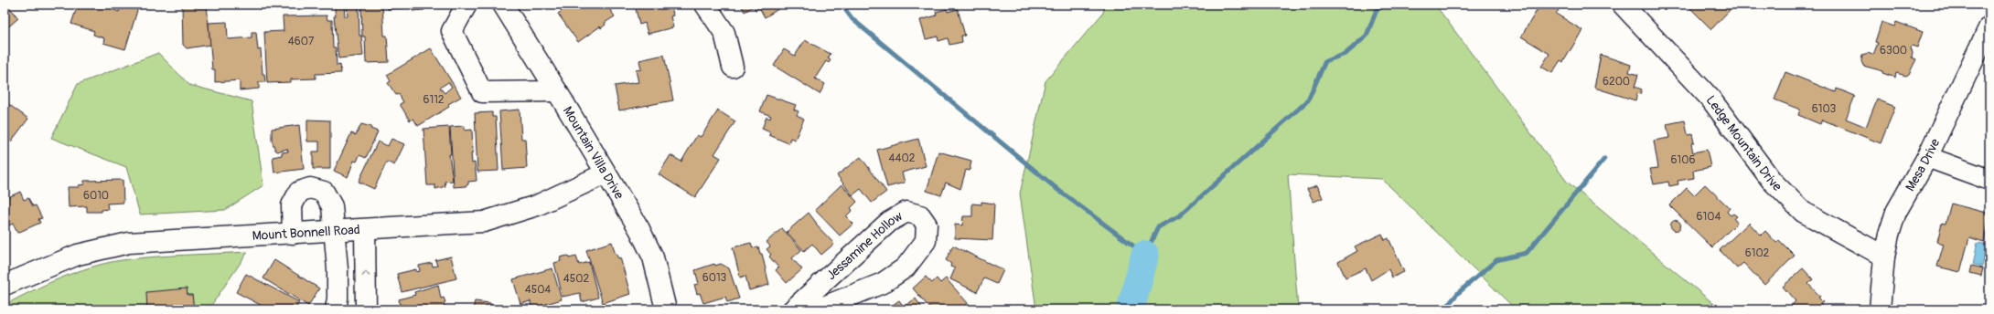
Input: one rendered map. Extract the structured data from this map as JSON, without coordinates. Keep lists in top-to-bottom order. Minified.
{"streets":{"street":["Ledge Mountain Drive","Mountain Villa Drive","Mesa Drive","Mount Bonnell Road","Jessamine Hollow"]},"crossings":[["Ledge Mountain Drive","Mesa Drive"],["Mountain Villa Drive","Mount Bonnell Road"]],"house_numbers":["4607","6300","6200","6112","6103","4402","6106","6010","6104","6102","6013","4502","4504"]}
